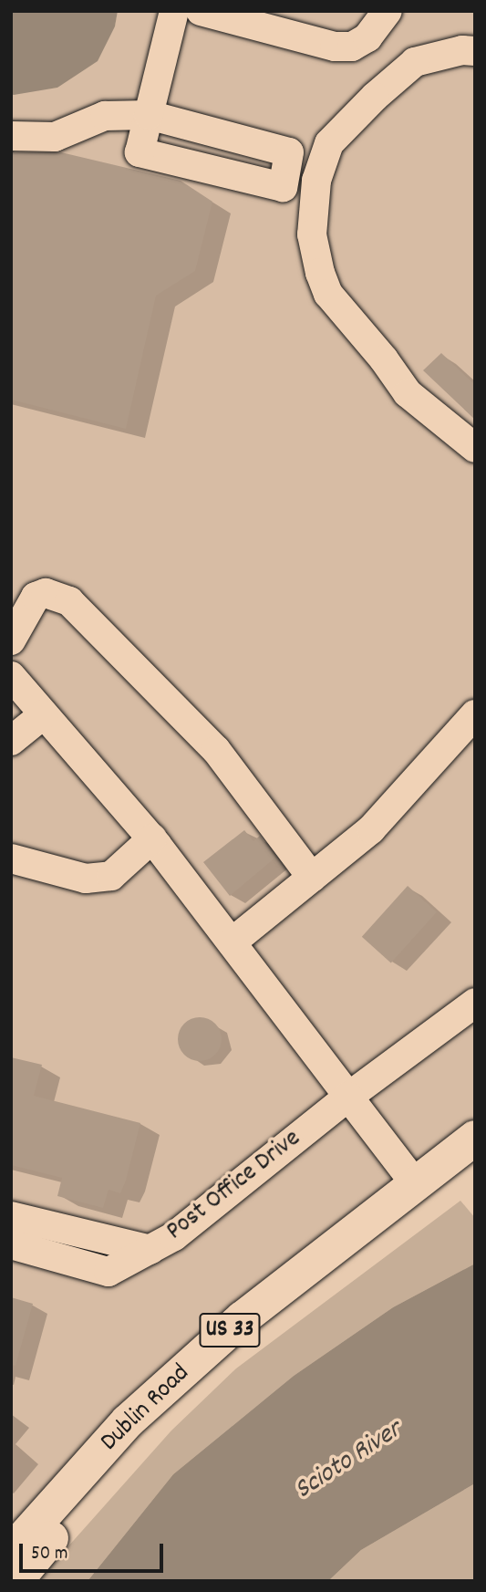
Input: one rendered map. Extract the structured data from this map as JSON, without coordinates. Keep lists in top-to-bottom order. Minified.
{"streets":{"main road":["US 33","Dublin Road"],"street":["Post Office Drive"]},"water":["Scioto River"],"scale_bar":"50 m"}
